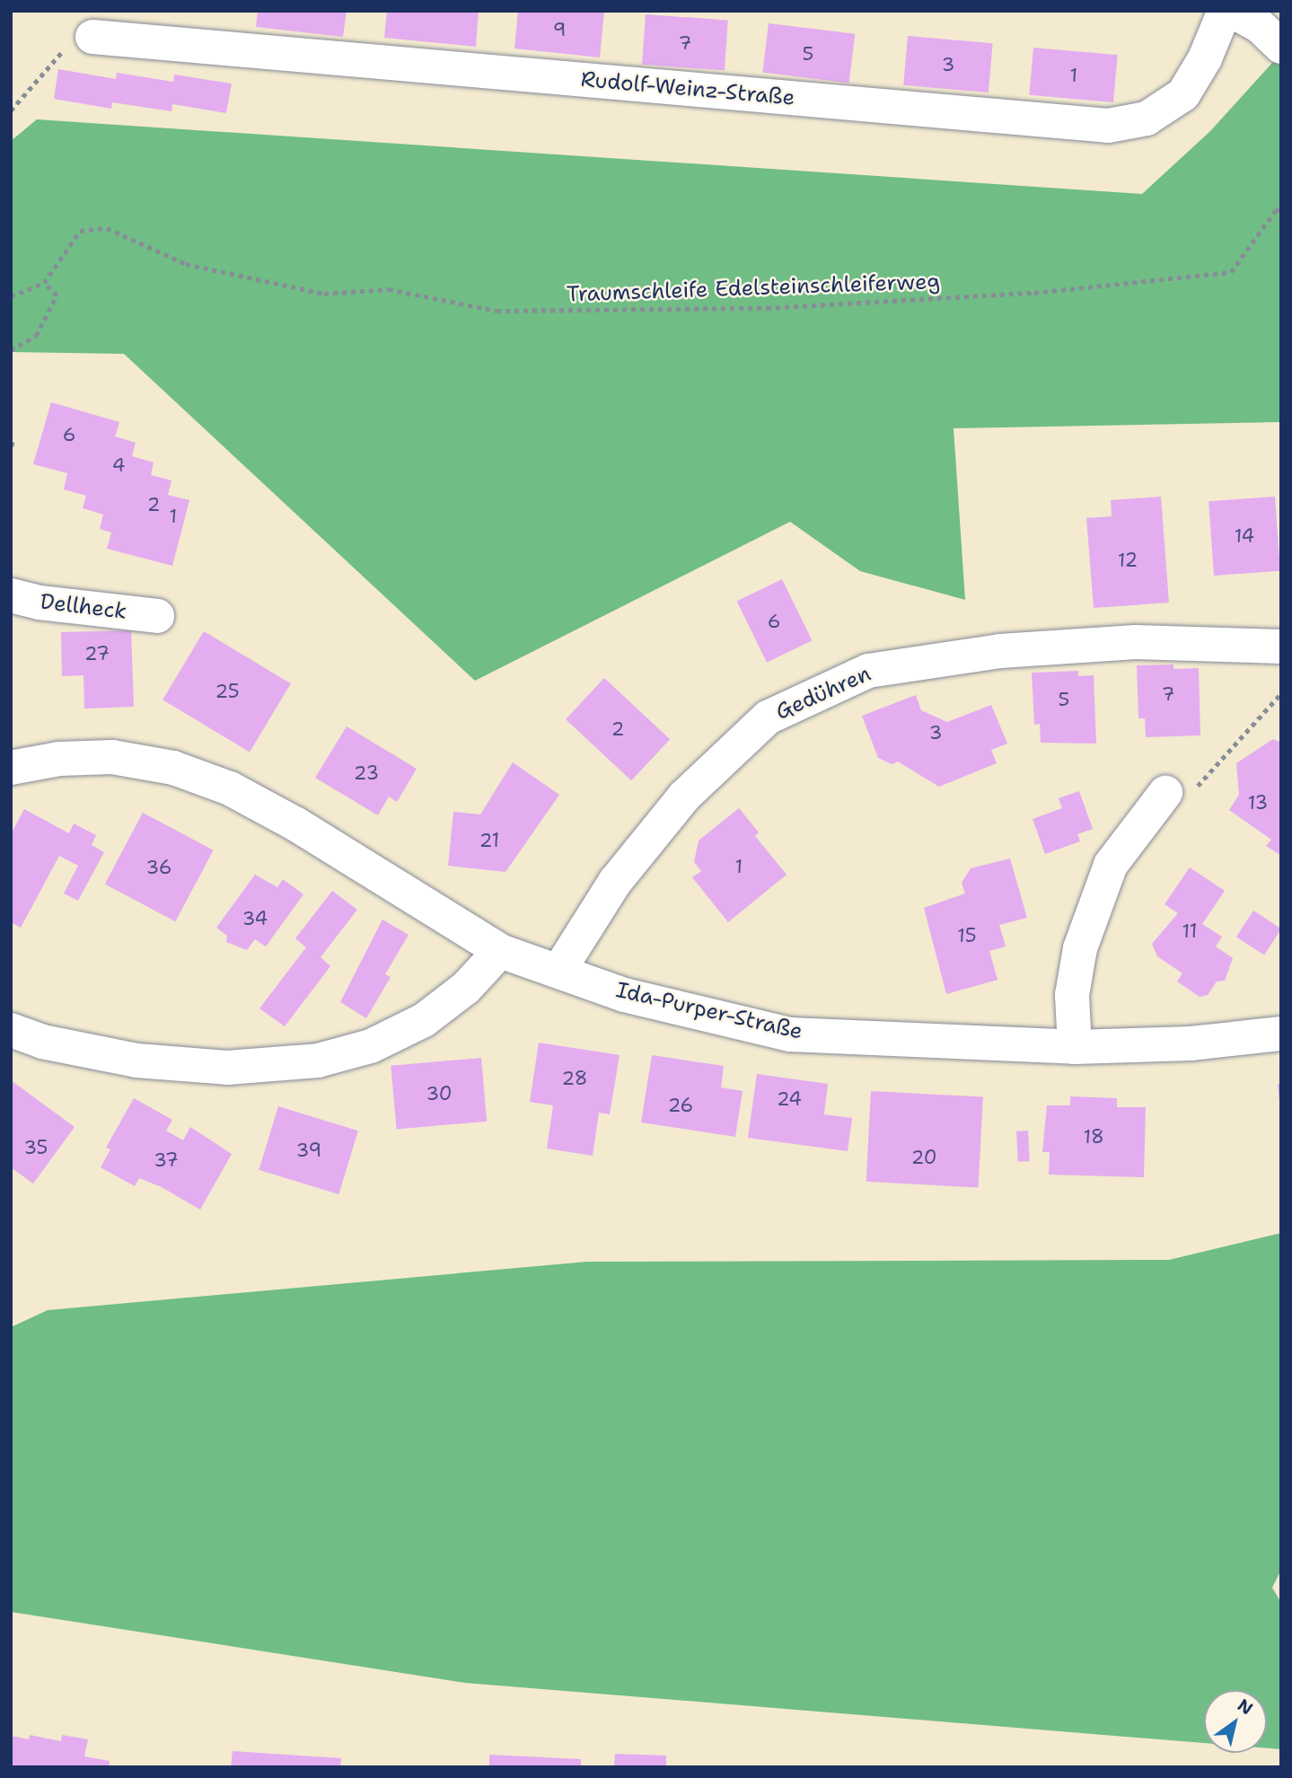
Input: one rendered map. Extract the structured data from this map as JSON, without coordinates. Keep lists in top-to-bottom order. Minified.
{"streets":{"street":["Rudolf-Weinz-Straße","Dellheck","Gedühren","Ida-Purper-Straße"],"path":["Traumschleife Edelsteinschleiferweg"]},"crossings":[["Gedühren","Ida-Purper-Straße"]],"house_numbers":["9","7","5","3","1","6","4","2","1","14","12","6","27","25","7","5","2","3","23","13","21","1","36","34","11","15","28","30","24","26","18","35","39","20","37"],"north":"top right"}
